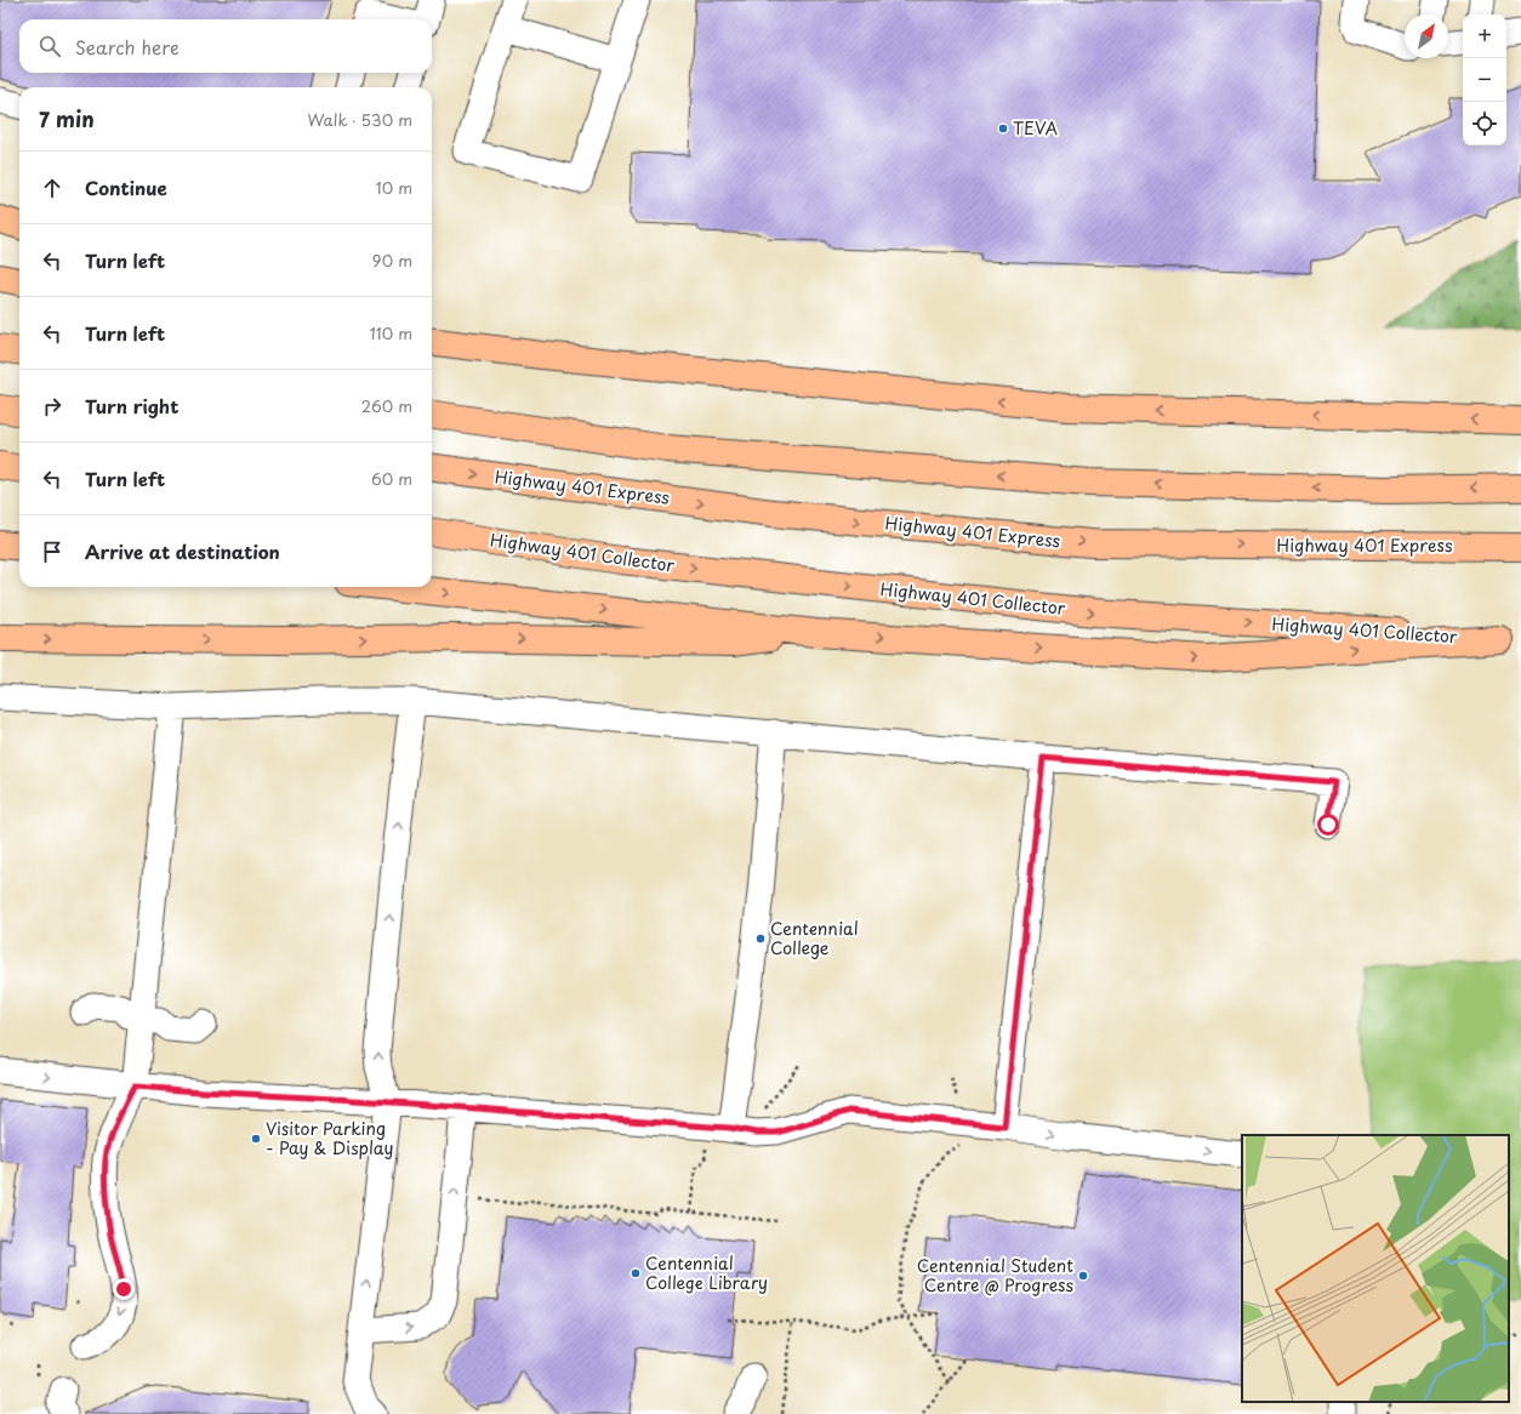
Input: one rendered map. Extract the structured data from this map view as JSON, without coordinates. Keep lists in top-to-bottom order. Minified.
{"streets":{"highway":["Highway 401 Express","Highway 401 Collector"]},"places":["TEVA","Centennial College","Visitor Parking - Pay & Display","Centennial College Library","Centennial Student Centre @ Progress"],"north":"top right","page":{"map_buttons":["+","−"],"search":"Search here","heading":["7 min","Walk · 530 m"],"list":[["Continue","10 m"],["Turn left","90 m"],["Turn left","110 m"],["Turn right","260 m"],["Turn left","60 m"],"Arrive at destination"]}}
